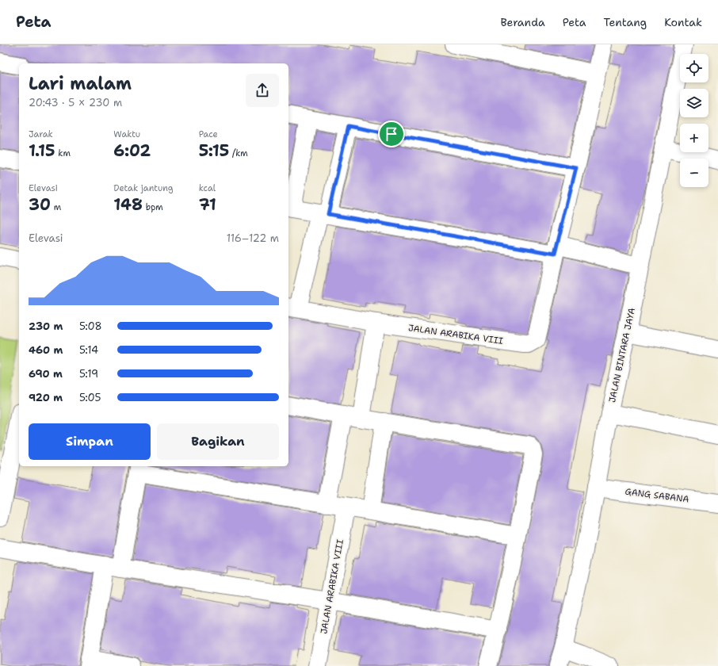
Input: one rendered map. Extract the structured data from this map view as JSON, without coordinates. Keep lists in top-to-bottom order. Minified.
{"streets":{"street":["JALAN ARABIKA VIII","JALAN BINTARA JAYA","GANG SABANA"]},"crossings":[["JALAN BINTARA JAYA","GANG SABANA"]],"page":{"header":"Peta","nav":["Beranda","Peta","Tentang","Kontak"],"map_buttons":["+","−"],"heading":["Lari malam","20:43 · 5 × 230 m"],"stats":[["Jarak","1.15 km"],["Waktu","6:02"],["Pace","5:15 /km"],["Elevasi","30 m"],["Detak jantung","148 bpm"],["kcal","71"]],"chart":["Elevasi","116–122 m"],"list":[{"name":"230 m","note":"5:08"},{"name":"460 m","note":"5:14"},{"name":"690 m","note":"5:19"},{"name":"920 m","note":"5:05"}],"buttons":["Simpan","Bagikan"]}}
